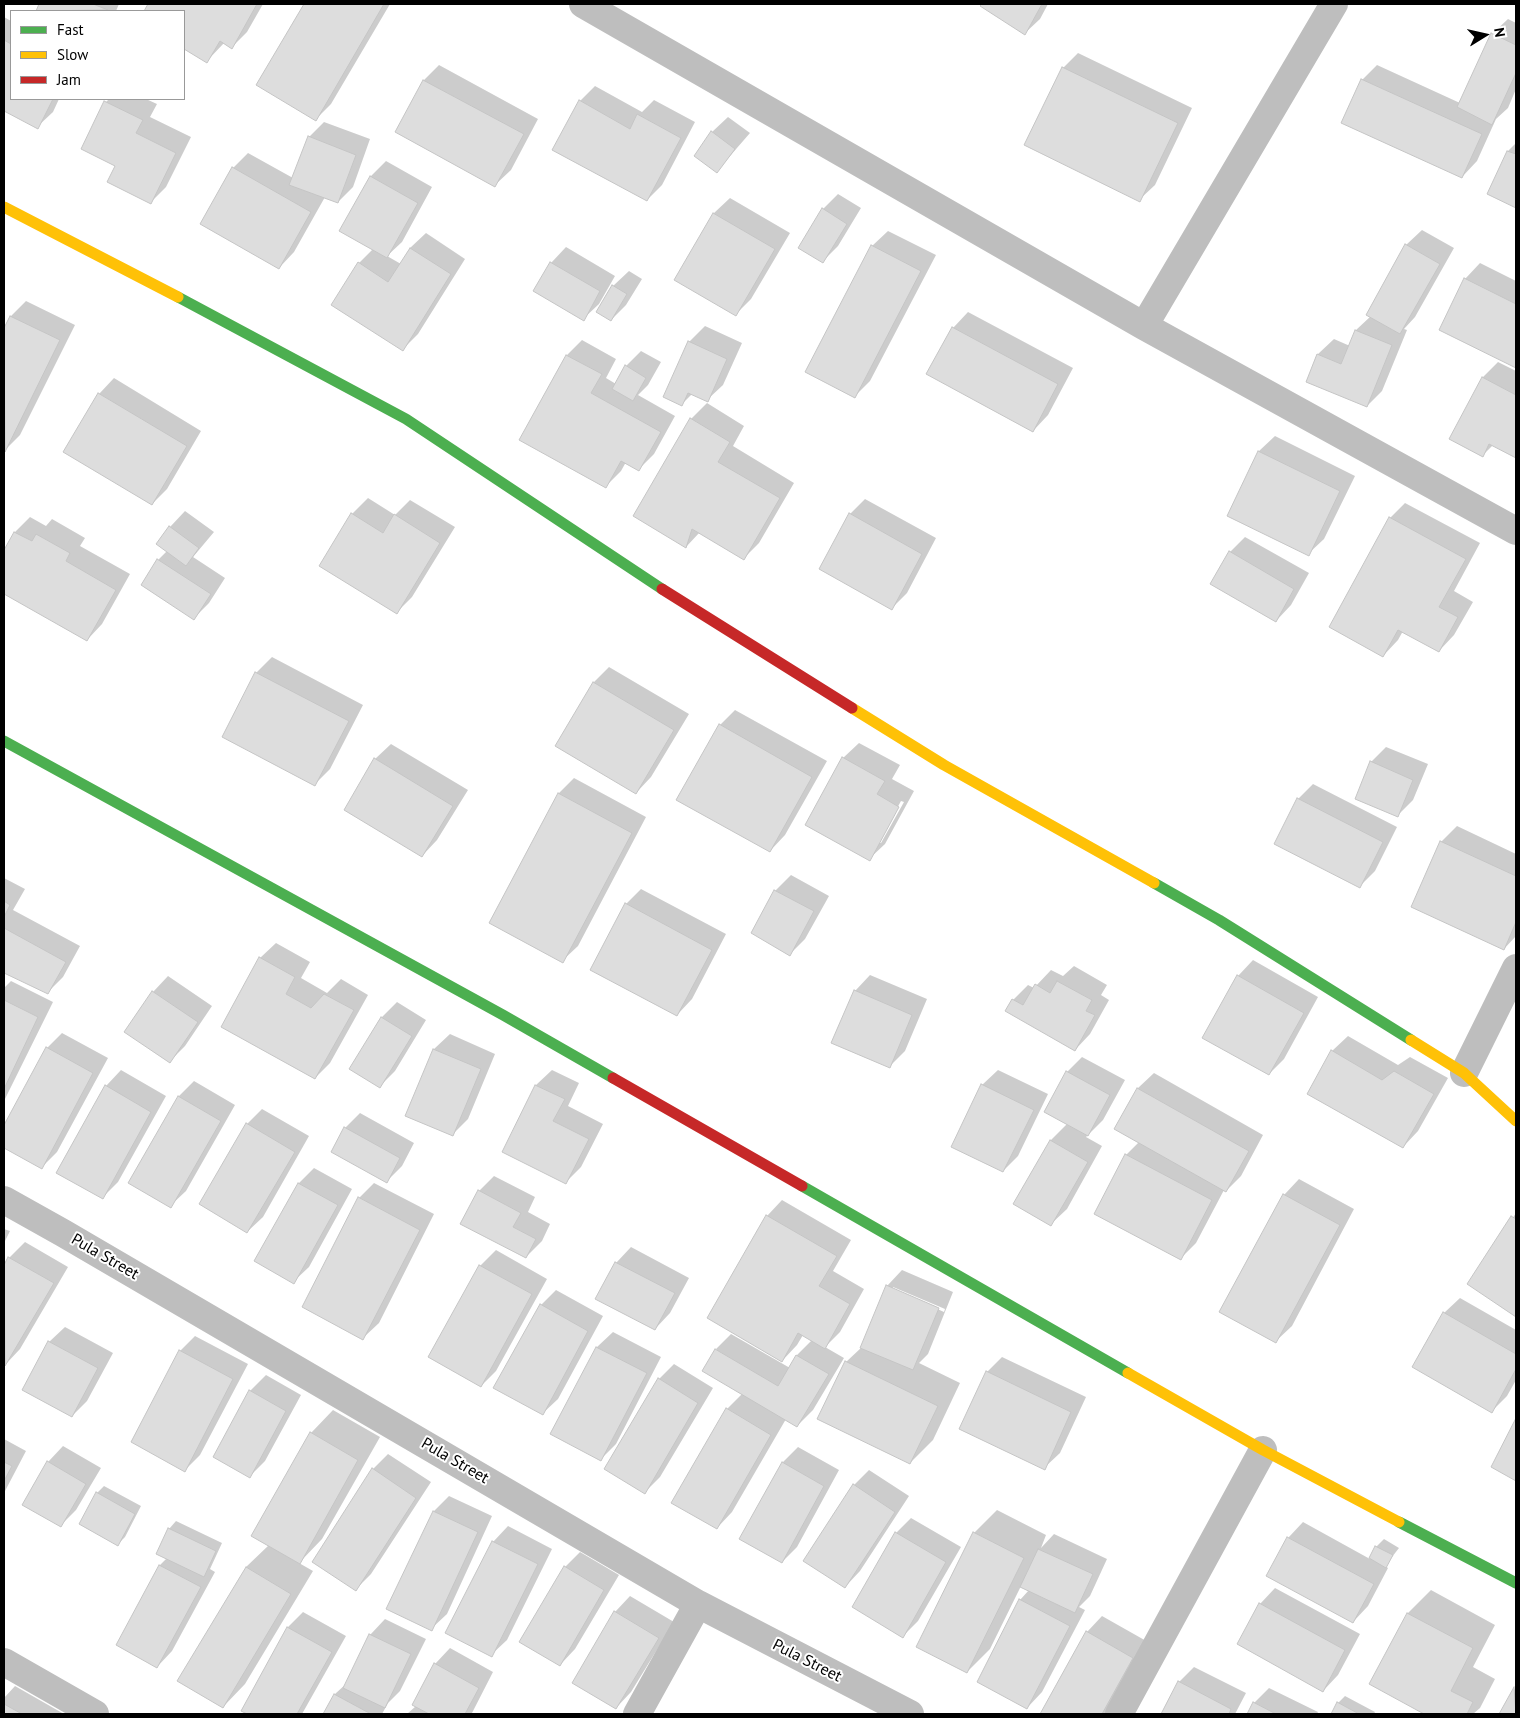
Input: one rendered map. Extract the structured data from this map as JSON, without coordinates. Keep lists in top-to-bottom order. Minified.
{"streets":{"street":["Pula Street"]},"legend":["Fast","Slow","Jam"],"north":"right"}
